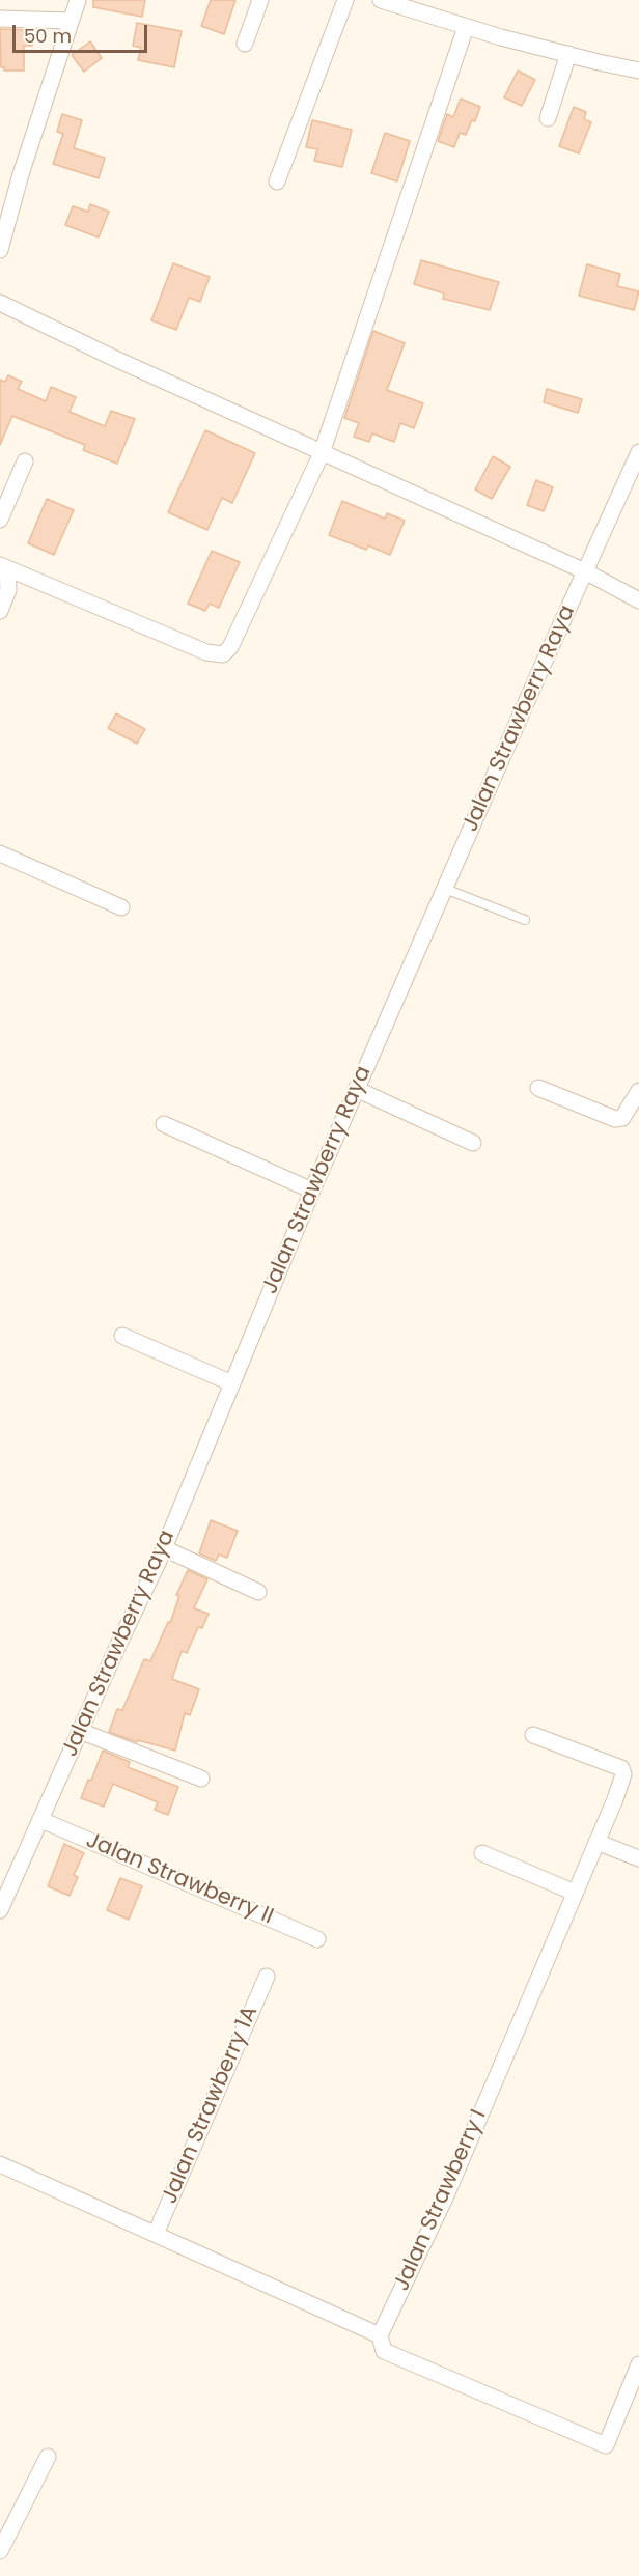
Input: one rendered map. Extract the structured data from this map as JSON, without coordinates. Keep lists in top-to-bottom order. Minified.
{"streets":{"street":["Jalan Strawberry Raya","Jalan Strawberry II","Jalan Strawberry 1A","Jalan Strawberry I"]},"crossings":[["Jalan Strawberry Raya","Jalan Strawberry II"]],"scale_bar":"50 m"}
